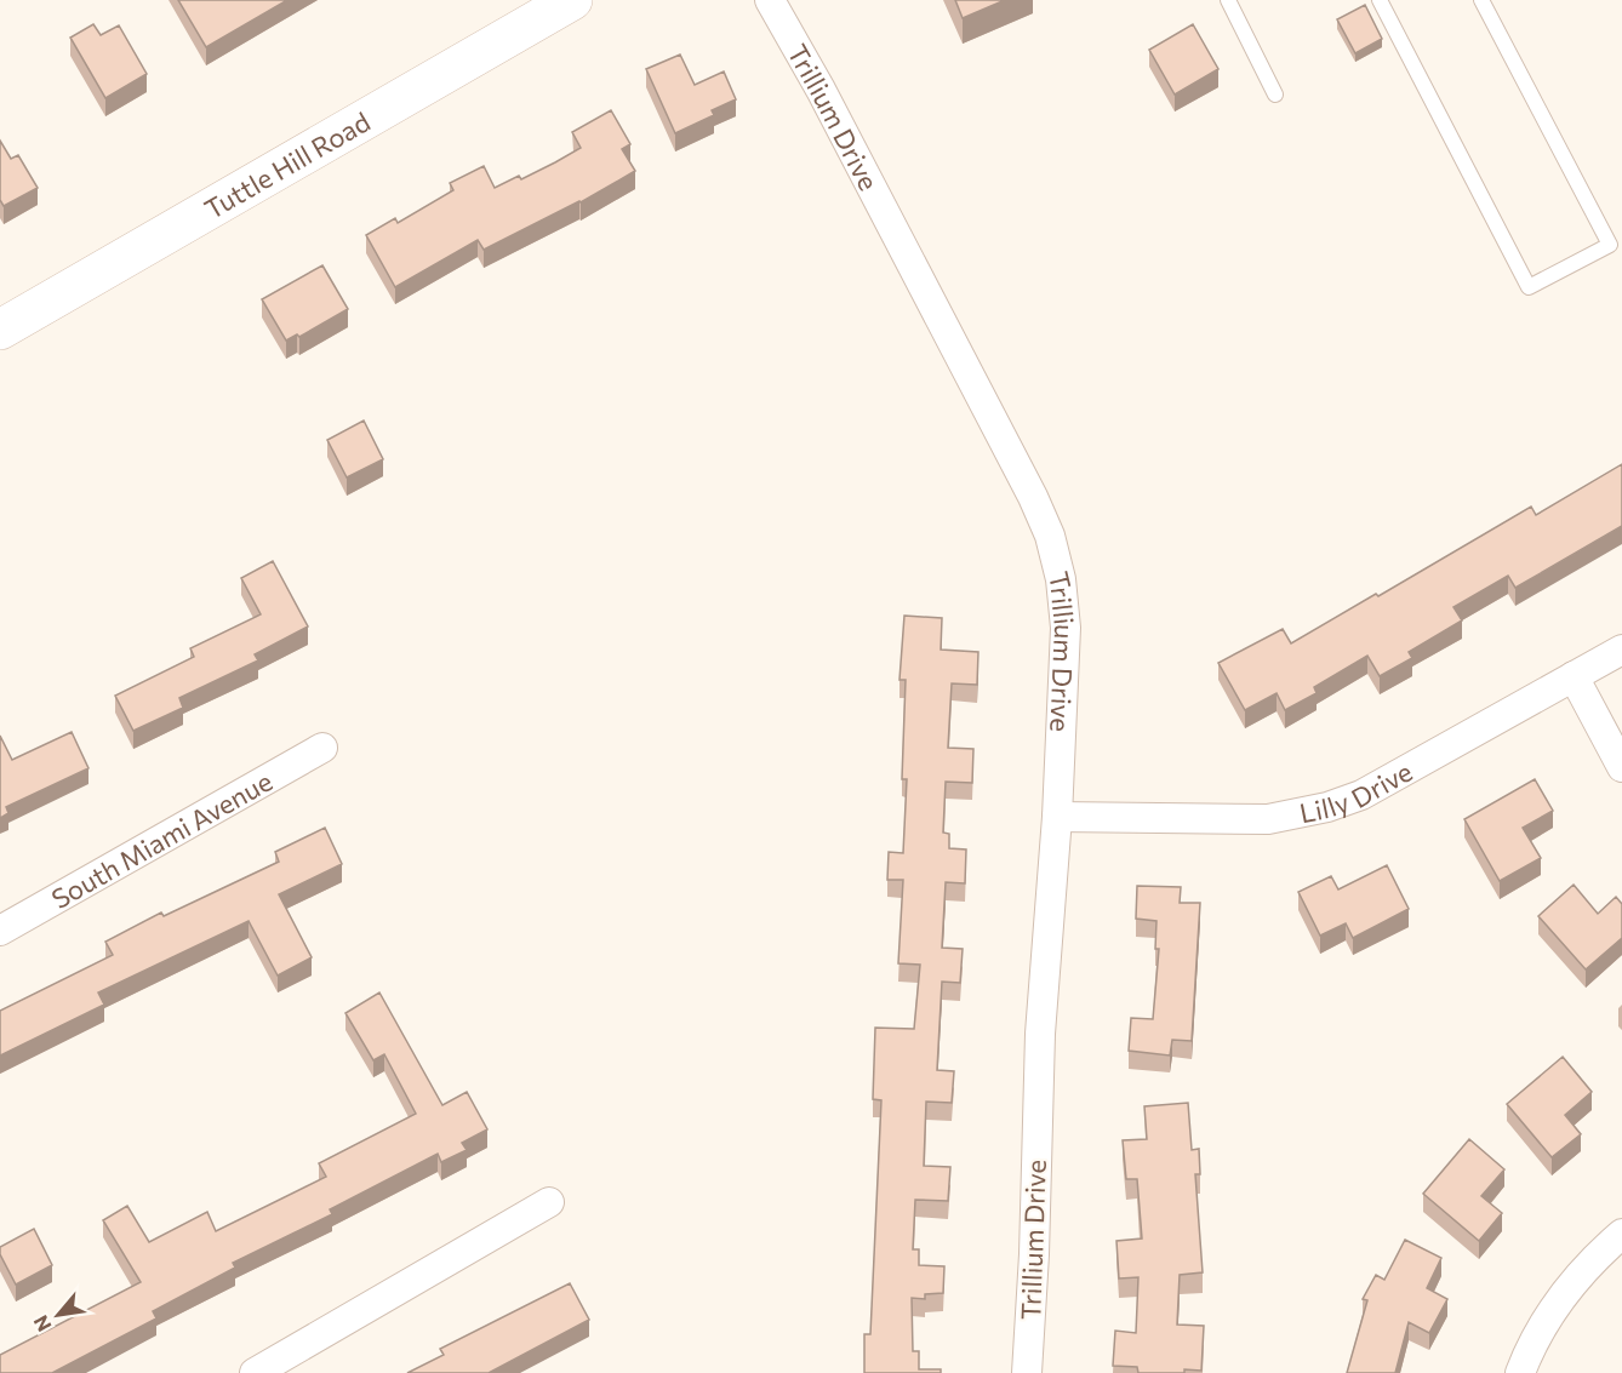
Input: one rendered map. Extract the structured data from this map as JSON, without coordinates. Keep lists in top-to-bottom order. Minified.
{"streets":{"main road":["Tuttle Hill Road"],"street":["Trillium Drive","Lilly Drive","South Miami Avenue"]},"crossings":[["Trillium Drive","Lilly Drive"]],"north":"bottom left"}
